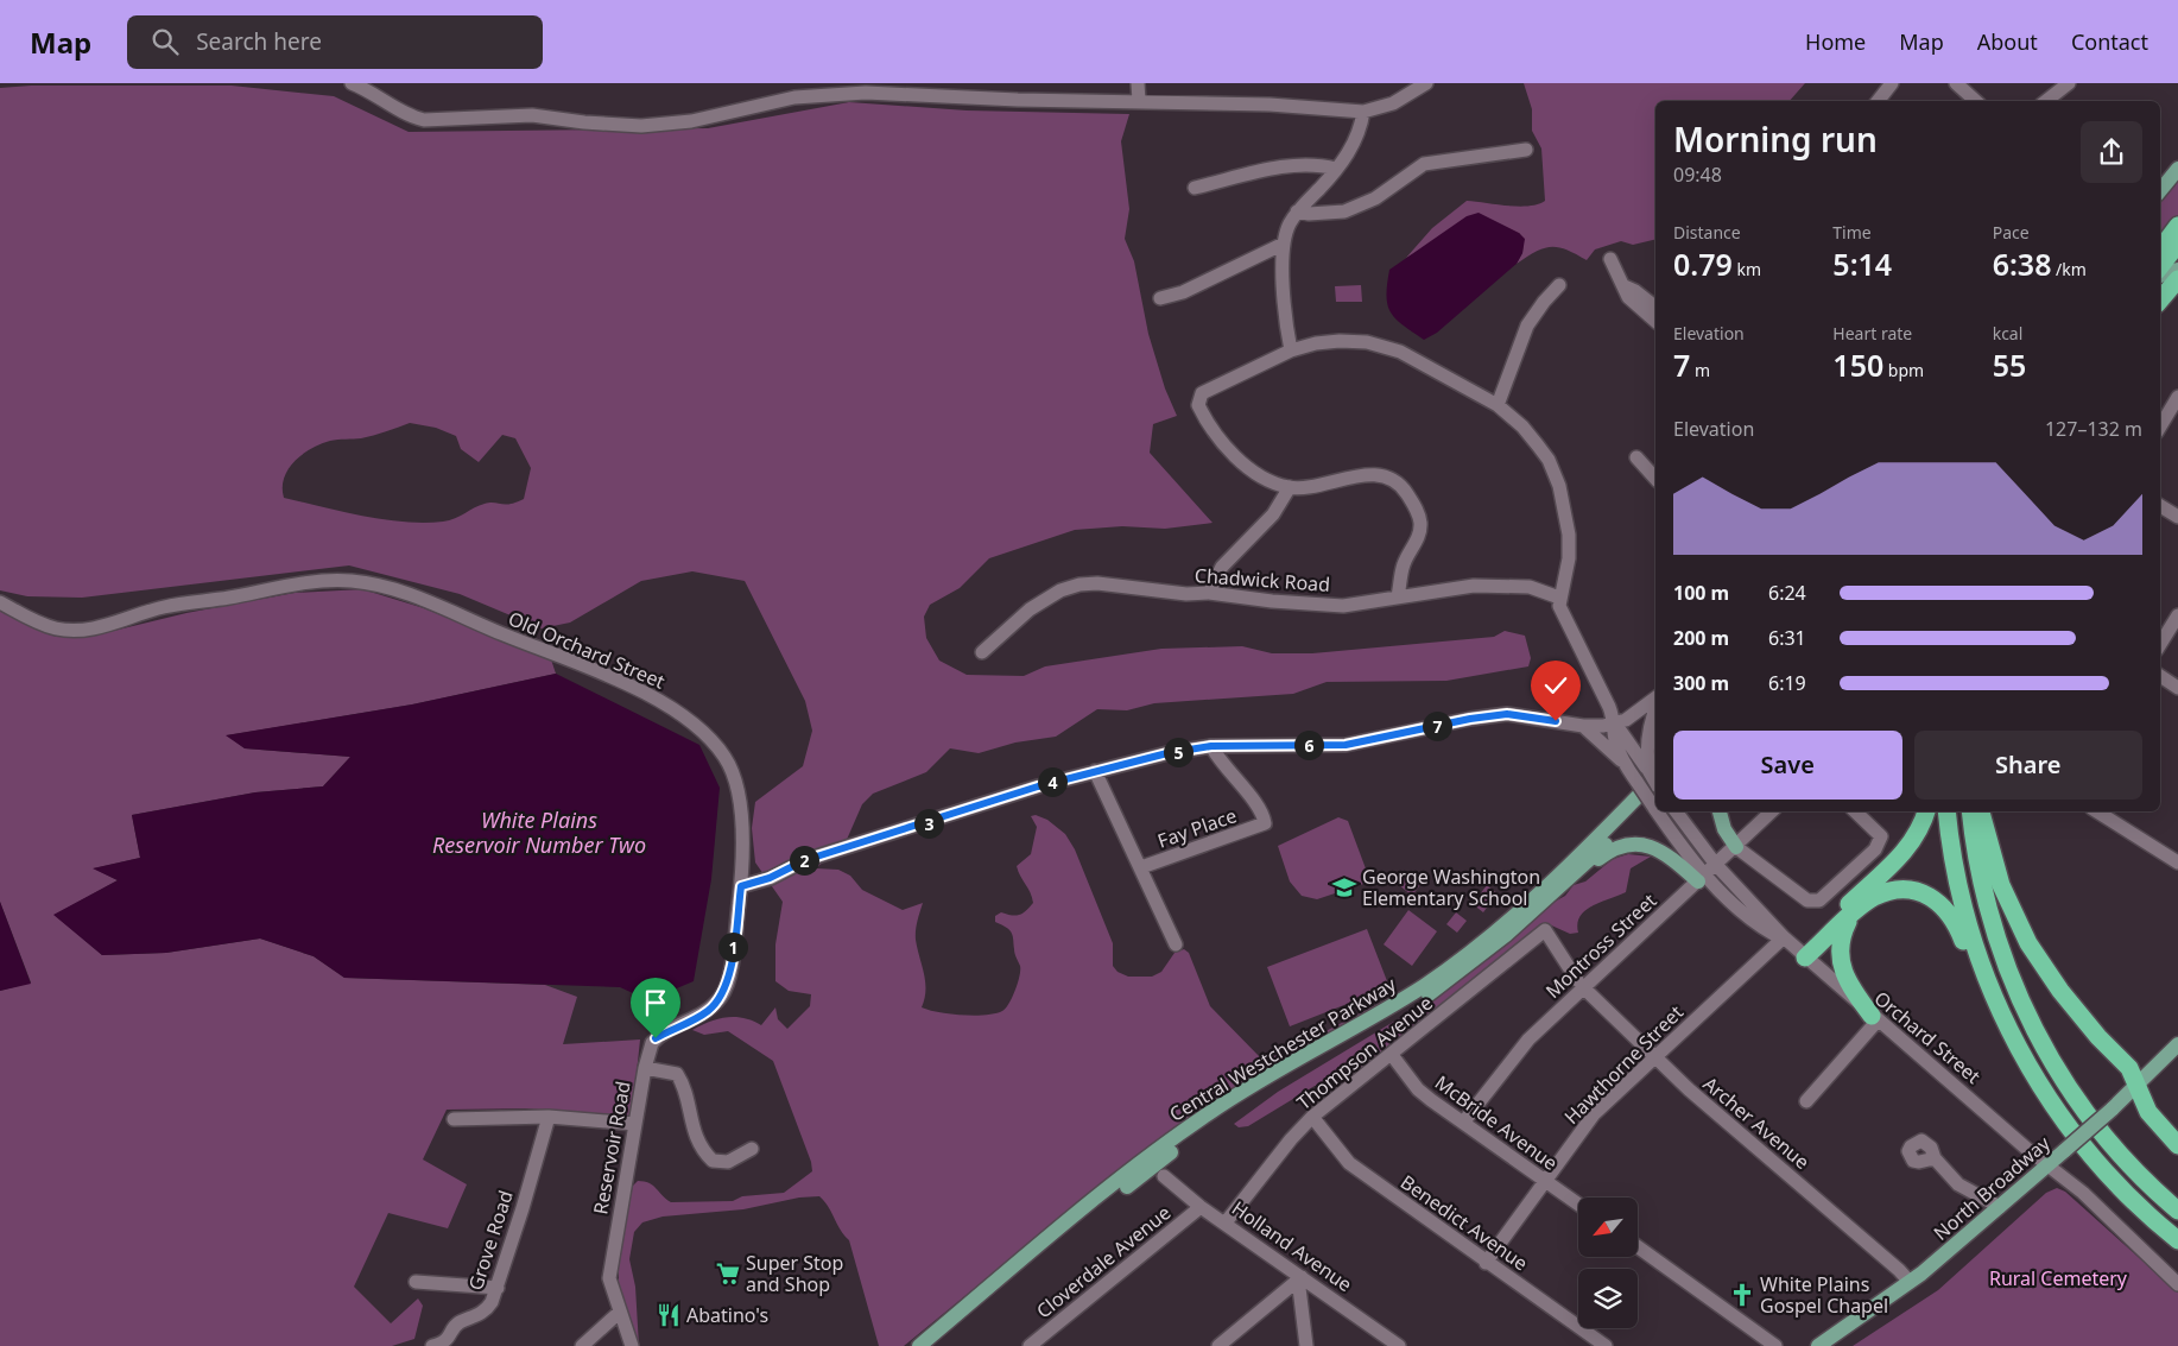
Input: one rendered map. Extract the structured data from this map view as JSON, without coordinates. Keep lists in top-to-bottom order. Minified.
{"streets":{"main road":["Central Westchester Parkway","North Broadway"],"street":["Chadwick Road","Old Orchard Street","Fay Place","Montross Street","Orchard Street","Thompson Avenue","Hawthorne Street","McBride Avenue","Archer Avenue","Reservoir Road","Benedict Avenue","Grove Road","Holland Avenue","Cloverdale Avenue"]},"crossings":[["Old Orchard Street","Reservoir Road"],["Montross Street","Orchard Street"],["Montross Street","McBride Avenue"],["Montross Street","Archer Avenue"],["Orchard Street","Hawthorne Street"],["Orchard Street","North Broadway"],["Thompson Avenue","McBride Avenue"],["Thompson Avenue","Archer Avenue"],["Thompson Avenue","Benedict Avenue"],["Thompson Avenue","Holland Avenue"],["Hawthorne Street","McBride Avenue"],["Hawthorne Street","Archer Avenue"],["Hawthorne Street","Benedict Avenue"],["Archer Avenue","North Broadway"],["Holland Avenue","Cloverdale Avenue"]],"water":["White Plains Reservoir Number Two"],"parks":["Rural Cemetery"],"places":{"school or university":["George Washington Elementary School"],"supermarket":["Super Stop and Shop"],"church":["White Plains Gospel Chapel"],"restaurant":["Abatino's"]},"north":"bottom left","page":{"header":"Map","search":"Search here","nav":["Home","Map","About","Contact"],"heading":["Morning run","09:48"],"stats":[["Distance","0.79 km"],["Time","5:14"],["Pace","6:38 /km"],["Elevation","7 m"],["Heart rate","150 bpm"],["kcal","55"]],"chart":["Elevation","127–132 m"],"list":[{"name":"100 m","note":"6:24"},{"name":"200 m","note":"6:31"},{"name":"300 m","note":"6:19"}],"pins":["7","6","5","4","3","2","1"],"buttons":["Save","Share"]}}
